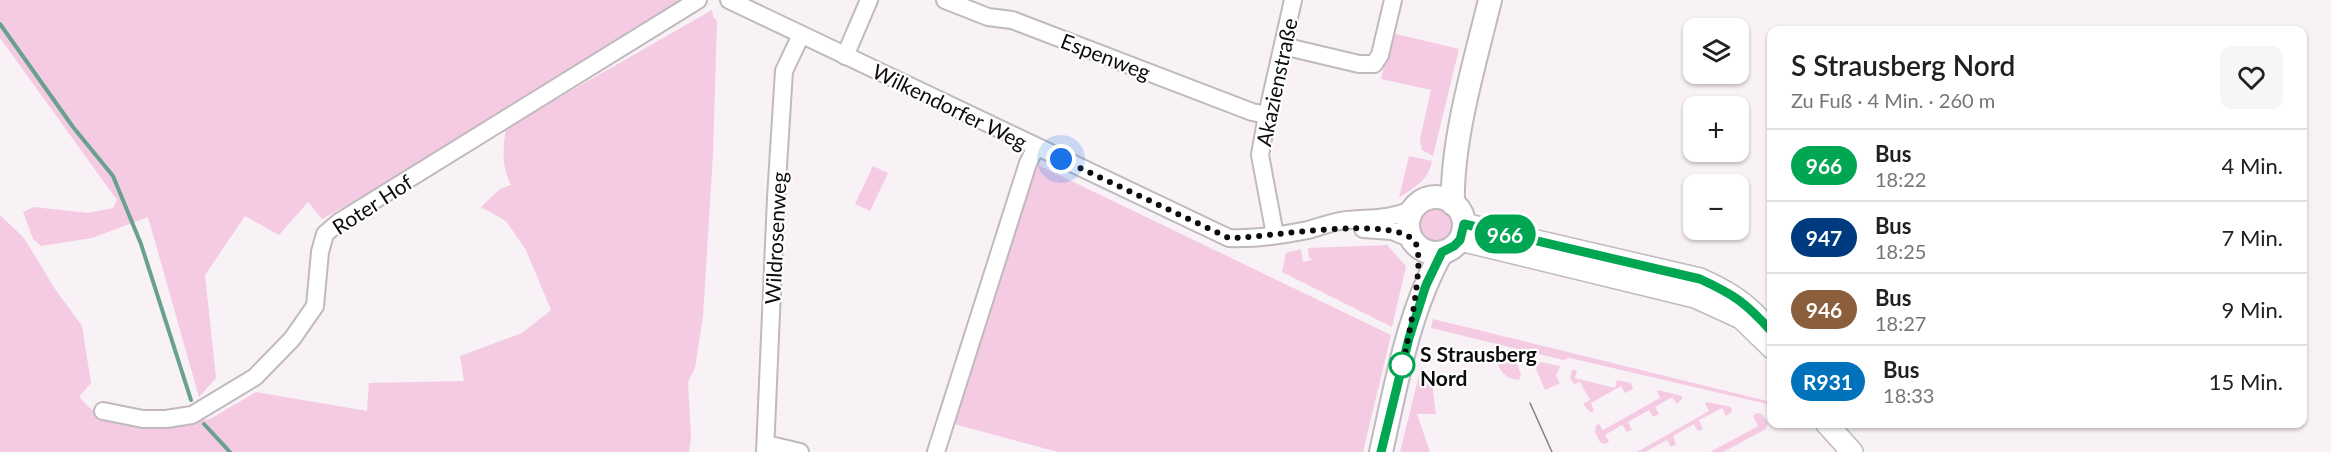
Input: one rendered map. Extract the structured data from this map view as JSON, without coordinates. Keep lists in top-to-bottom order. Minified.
{"streets":{"street":["Espenweg","Akazienstraße","Wilkendorfer Weg","Roter Hof","Wildrosenweg"]},"crossings":[["Espenweg","Akazienstraße"],["Akazienstraße","Wilkendorfer Weg"],["Wilkendorfer Weg","Wildrosenweg"]],"places":["S Strausberg Nord"],"lines":["bus line 966"],"page":{"on_map":"966","map_buttons":["+","−"],"heading":["S Strausberg Nord","Zu Fuß · 4 Min. · 260 m"],"list":[{"mark":"966","name":"Bus","note":"18:22","value":"4 Min."},{"mark":"947","name":"Bus","note":"18:25","value":"7 Min."},{"mark":"946","name":"Bus","note":"18:27","value":"9 Min."},{"mark":"R931","name":"Bus","note":"18:33","value":"15 Min."}]}}
